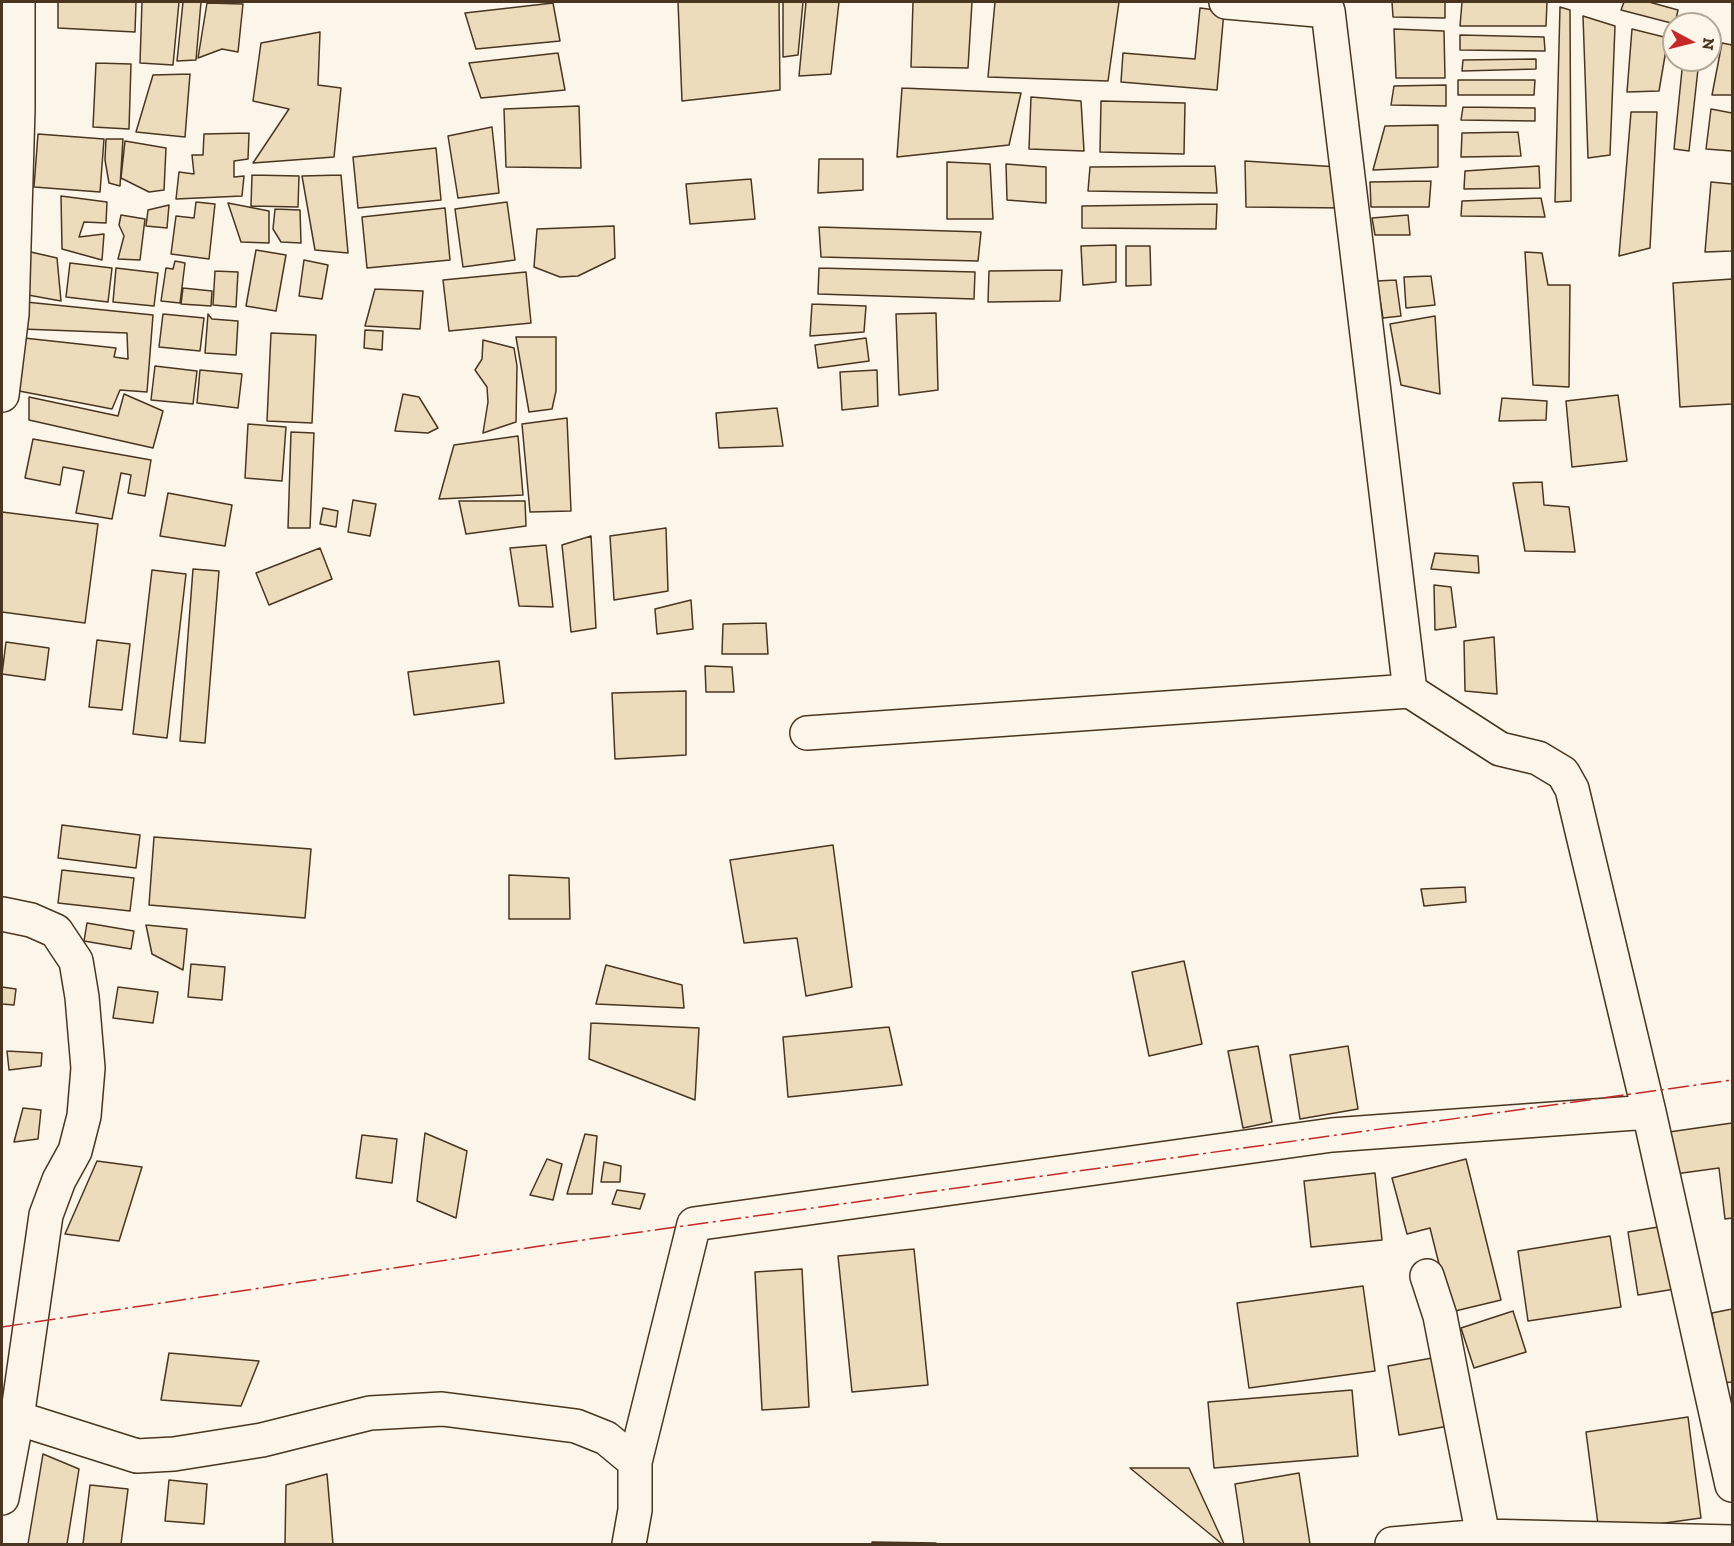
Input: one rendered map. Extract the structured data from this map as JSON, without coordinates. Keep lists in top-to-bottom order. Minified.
{"north":"right"}
